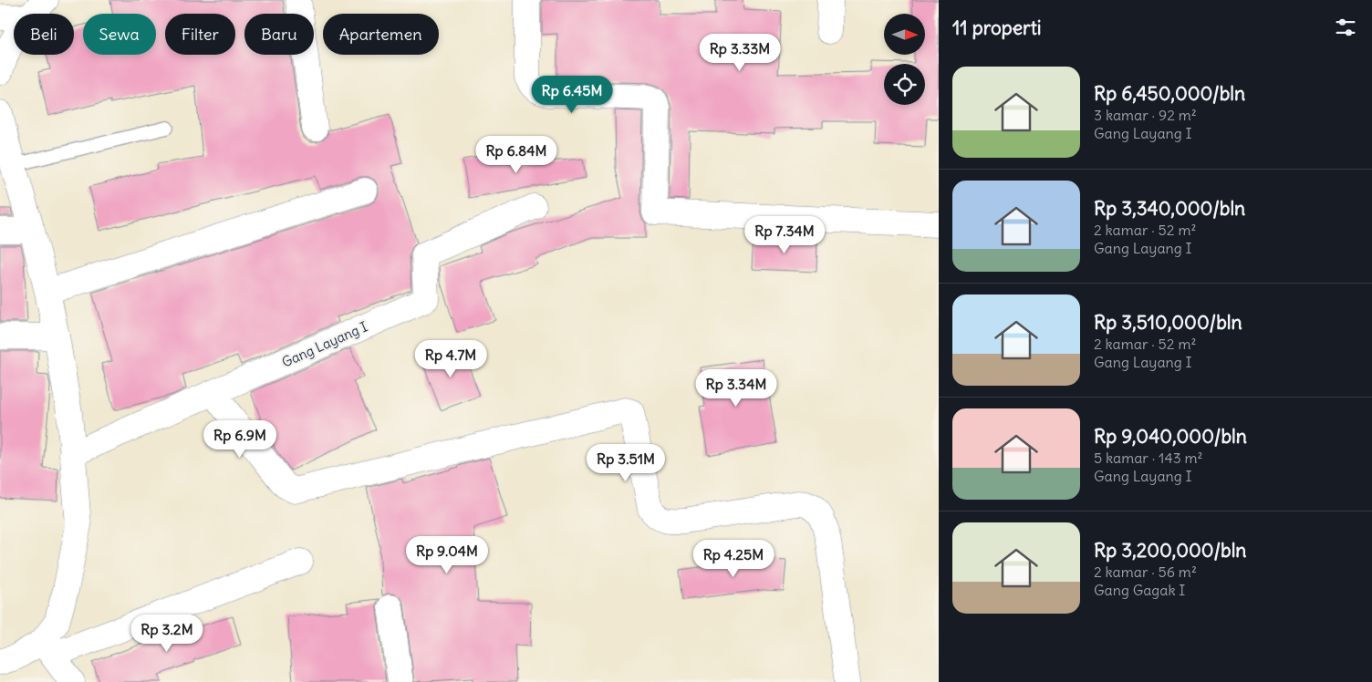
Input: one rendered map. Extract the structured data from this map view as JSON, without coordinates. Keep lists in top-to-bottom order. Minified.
{"streets":{"street":["Gang Layang I"]},"north":"right","page":{"heading":"11 properti","chip":["Beli","Sewa","Filter","Baru","Apartemen"],"price":["Rp 3.33M","Rp 6.45M","Rp 6.84M","Rp 7.34M","Rp 4.7M","Rp 3.34M","Rp 6.9M","Rp 3.51M","Rp 9.04M","Rp 4.25M","Rp 3.2M"],"list":[{"name":"Rp 6,450,000/bln","note":"3 kamar · 92 m² · Gang Layang I"},{"name":"Rp 3,340,000/bln","note":"2 kamar · 52 m² · Gang Layang I"},{"name":"Rp 3,510,000/bln","note":"2 kamar · 52 m² · Gang Layang I"},{"name":"Rp 9,040,000/bln","note":"5 kamar · 143 m² · Gang Layang I"},{"name":"Rp 3,200,000/bln","note":"2 kamar · 56 m² · Gang Gagak I"}]}}
